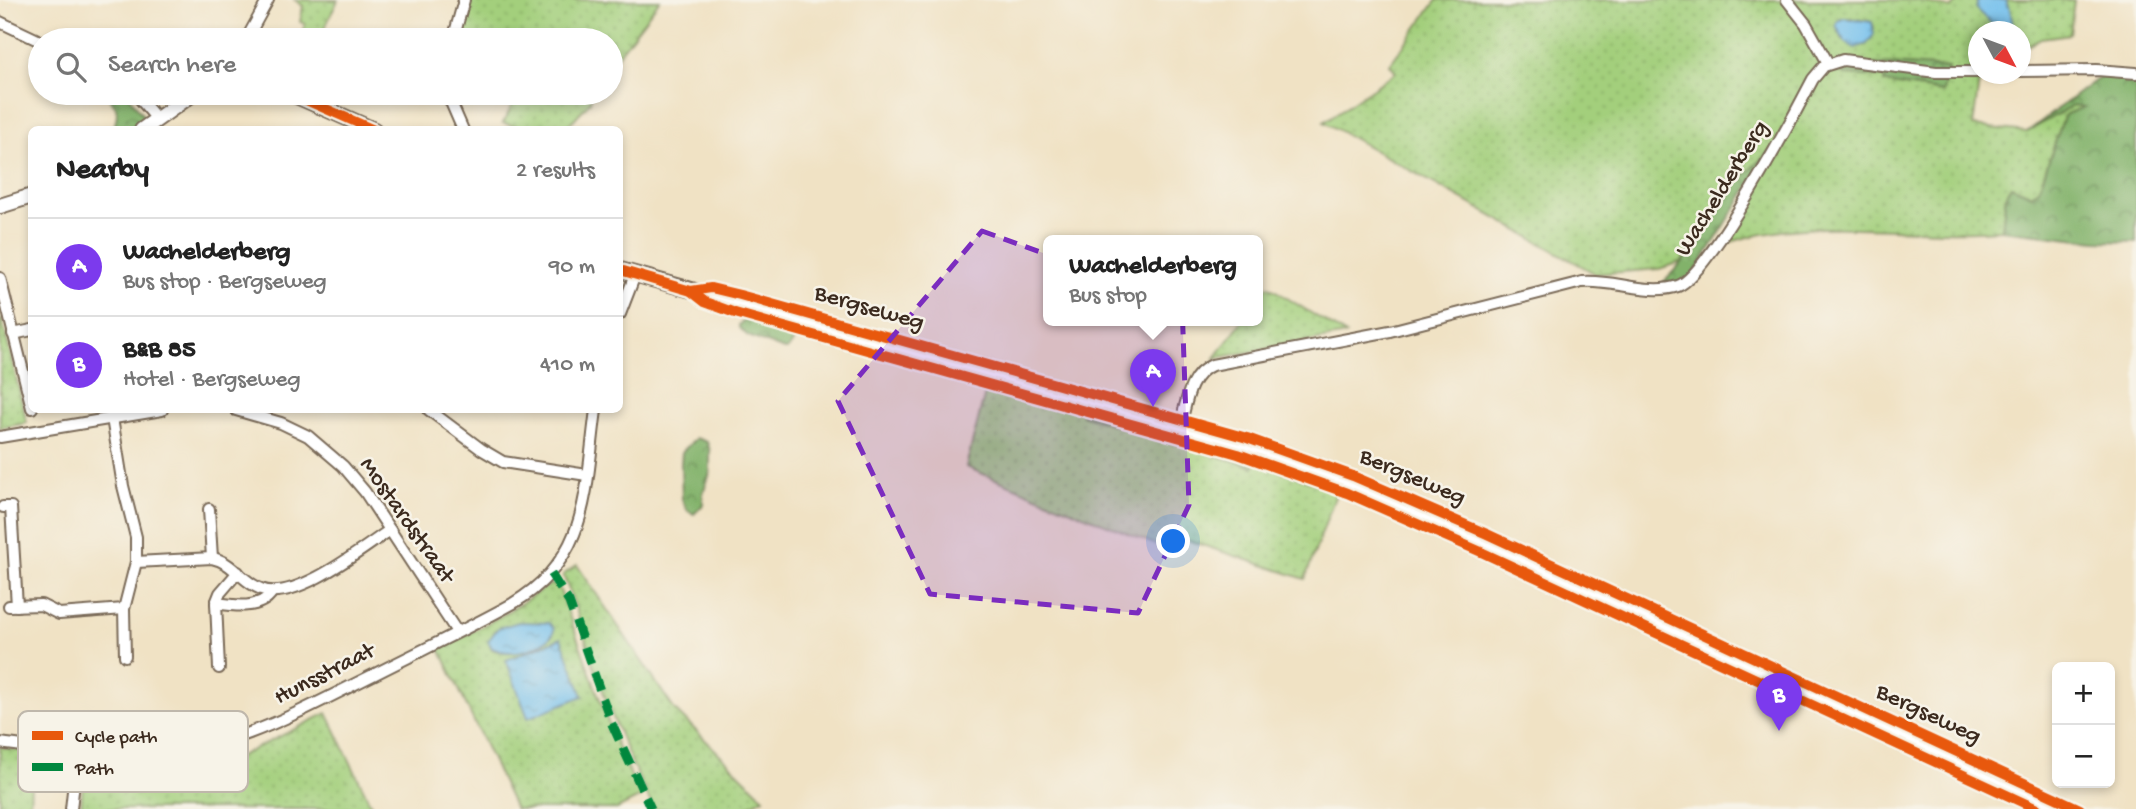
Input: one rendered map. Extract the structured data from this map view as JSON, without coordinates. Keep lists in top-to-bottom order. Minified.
{"streets":{"street":["Wachelderberg","Bergseweg","Mostardstraat","Hunsstraat"]},"crossings":[["Wachelderberg","Bergseweg"],["Mostardstraat","Hunsstraat"]],"legend":["Cycle path","Path"],"north":"bottom right","page":{"search":"Search here","heading":["Nearby","2 results"],"list":[{"mark":"A","name":"Wachelderberg","note":"Bus stop · Bergseweg","value":"90 m"},{"mark":"B","name":"B&B 85","note":"Hotel · Bergseweg","value":"410 m"}],"popup":["Wachelderberg","Bus stop"],"pins":["A","B"],"map_buttons":["+","−"]}}
